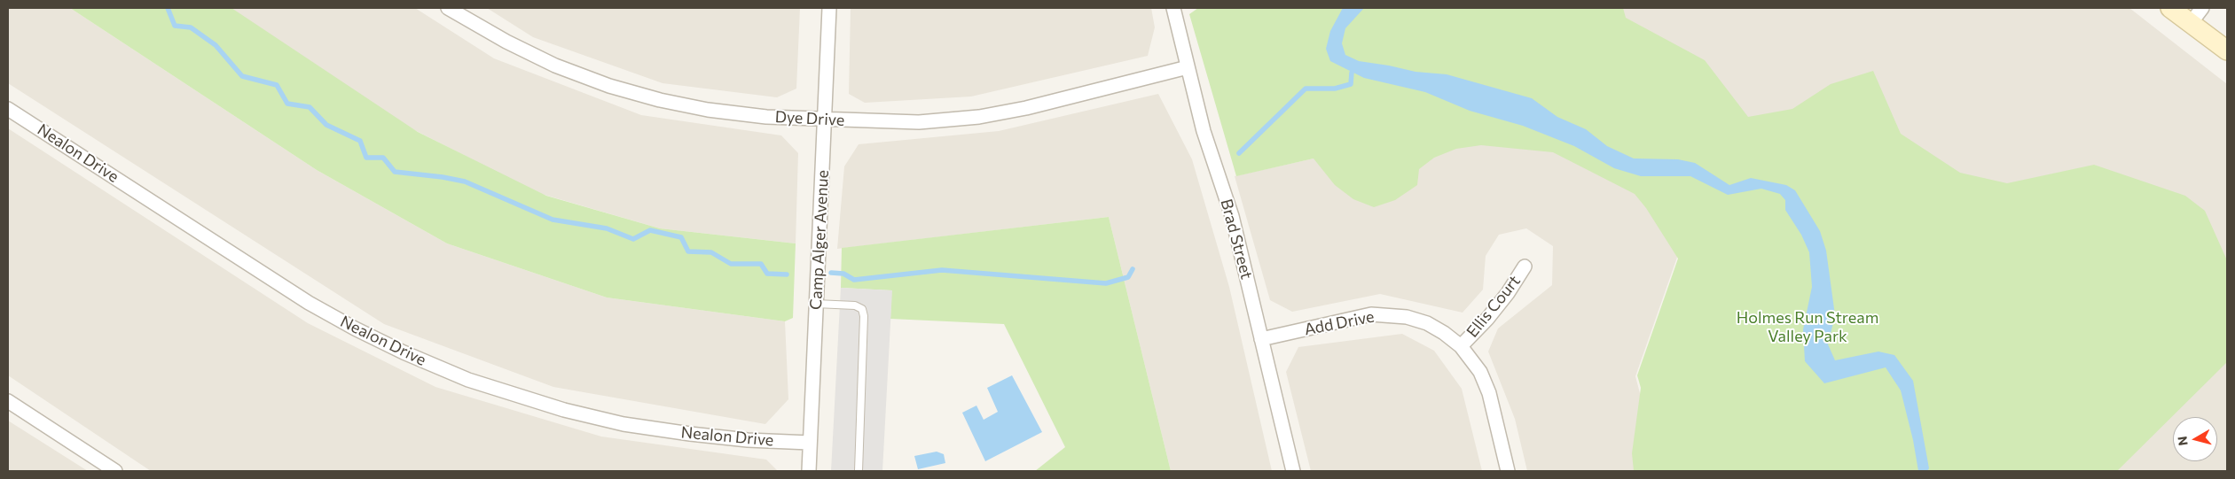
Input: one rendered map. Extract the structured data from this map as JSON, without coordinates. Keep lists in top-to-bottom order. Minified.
{"streets":{"street":["Dye Drive","Nealon Drive","Brad Street","Camp Alger Avenue","Ellis Court","Add Drive"]},"crossings":[["Dye Drive","Brad Street"],["Dye Drive","Camp Alger Avenue"],["Nealon Drive","Camp Alger Avenue"],["Brad Street","Add Drive"],["Ellis Court","Add Drive"]],"parks":["Holmes Run Stream Valley Park"],"north":"left"}
